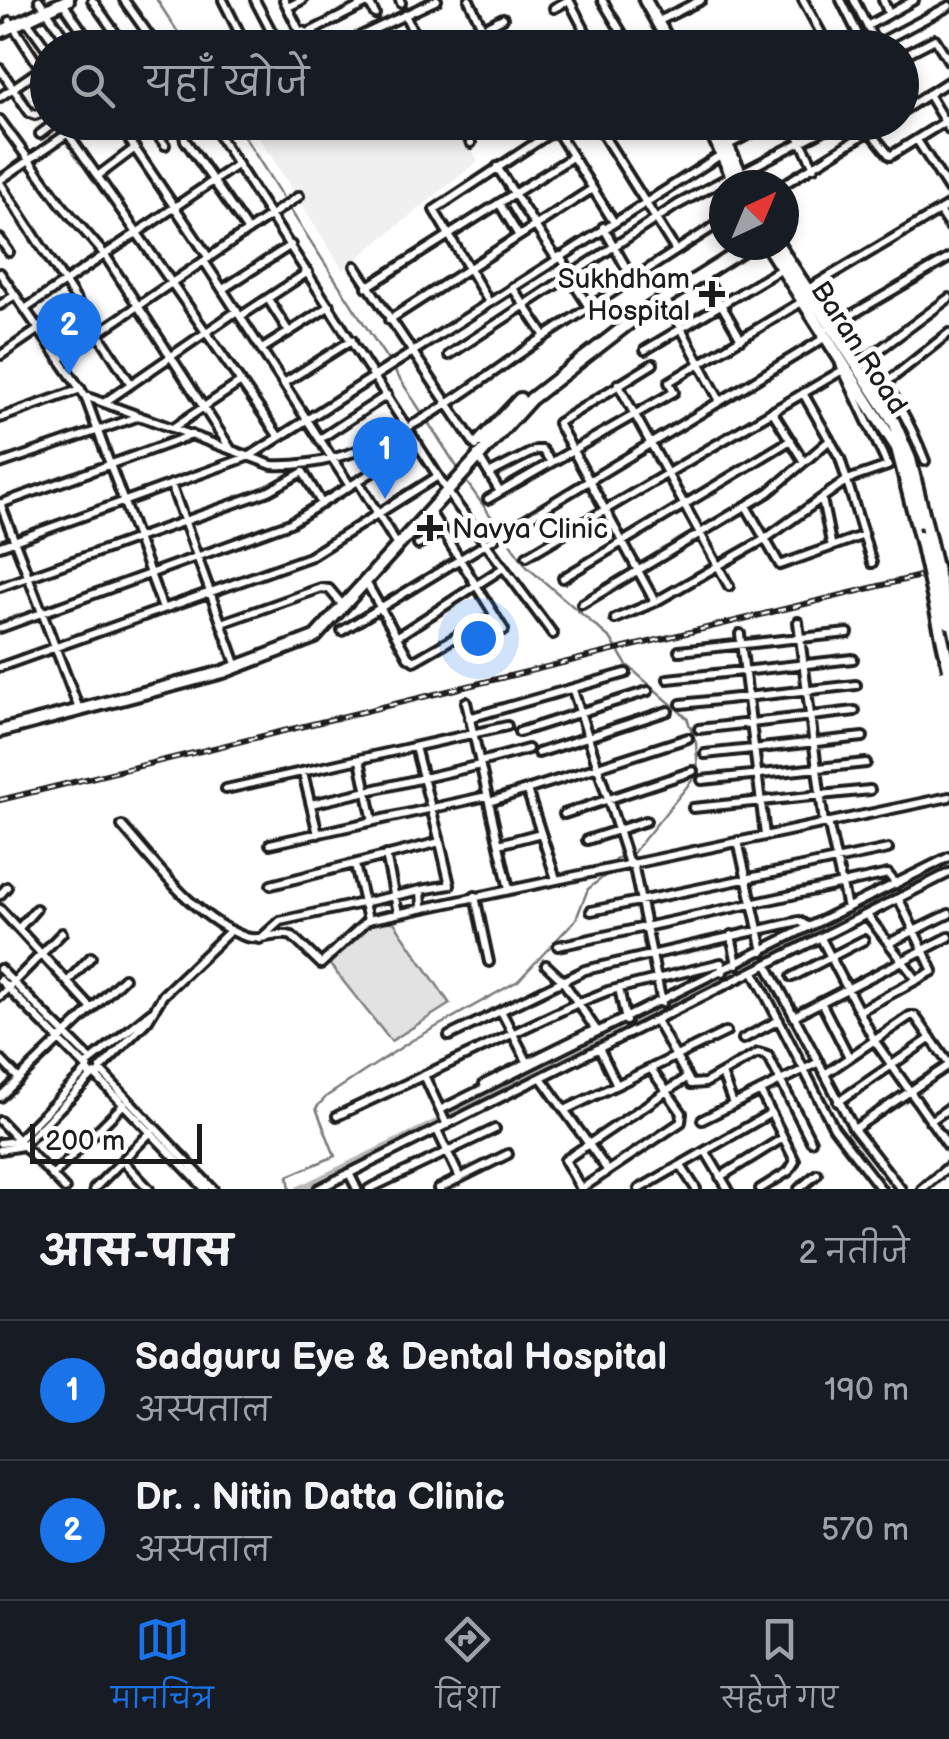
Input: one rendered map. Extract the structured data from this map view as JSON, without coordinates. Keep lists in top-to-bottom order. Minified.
{"streets":{"street":["Baran Road"]},"places":{"health":["Sukhdham Hospital","Navya Clinic"]},"scale_bar":"200 m","north":"top right","page":{"search":"यहाँ खोजें","pins":["2","1"],"scale":"200 m","heading":["आस-पास","2 नतीजे"],"list":[{"mark":"1","name":"Sadguru Eye & Dental Hospital","note":"अस्पताल","value":"190 m"},{"mark":"2","name":"Dr. . Nitin Datta Clinic","note":"अस्पताल","value":"570 m"}],"nav":["मानचित्र","दिशा","सहेजे गए"]}}
